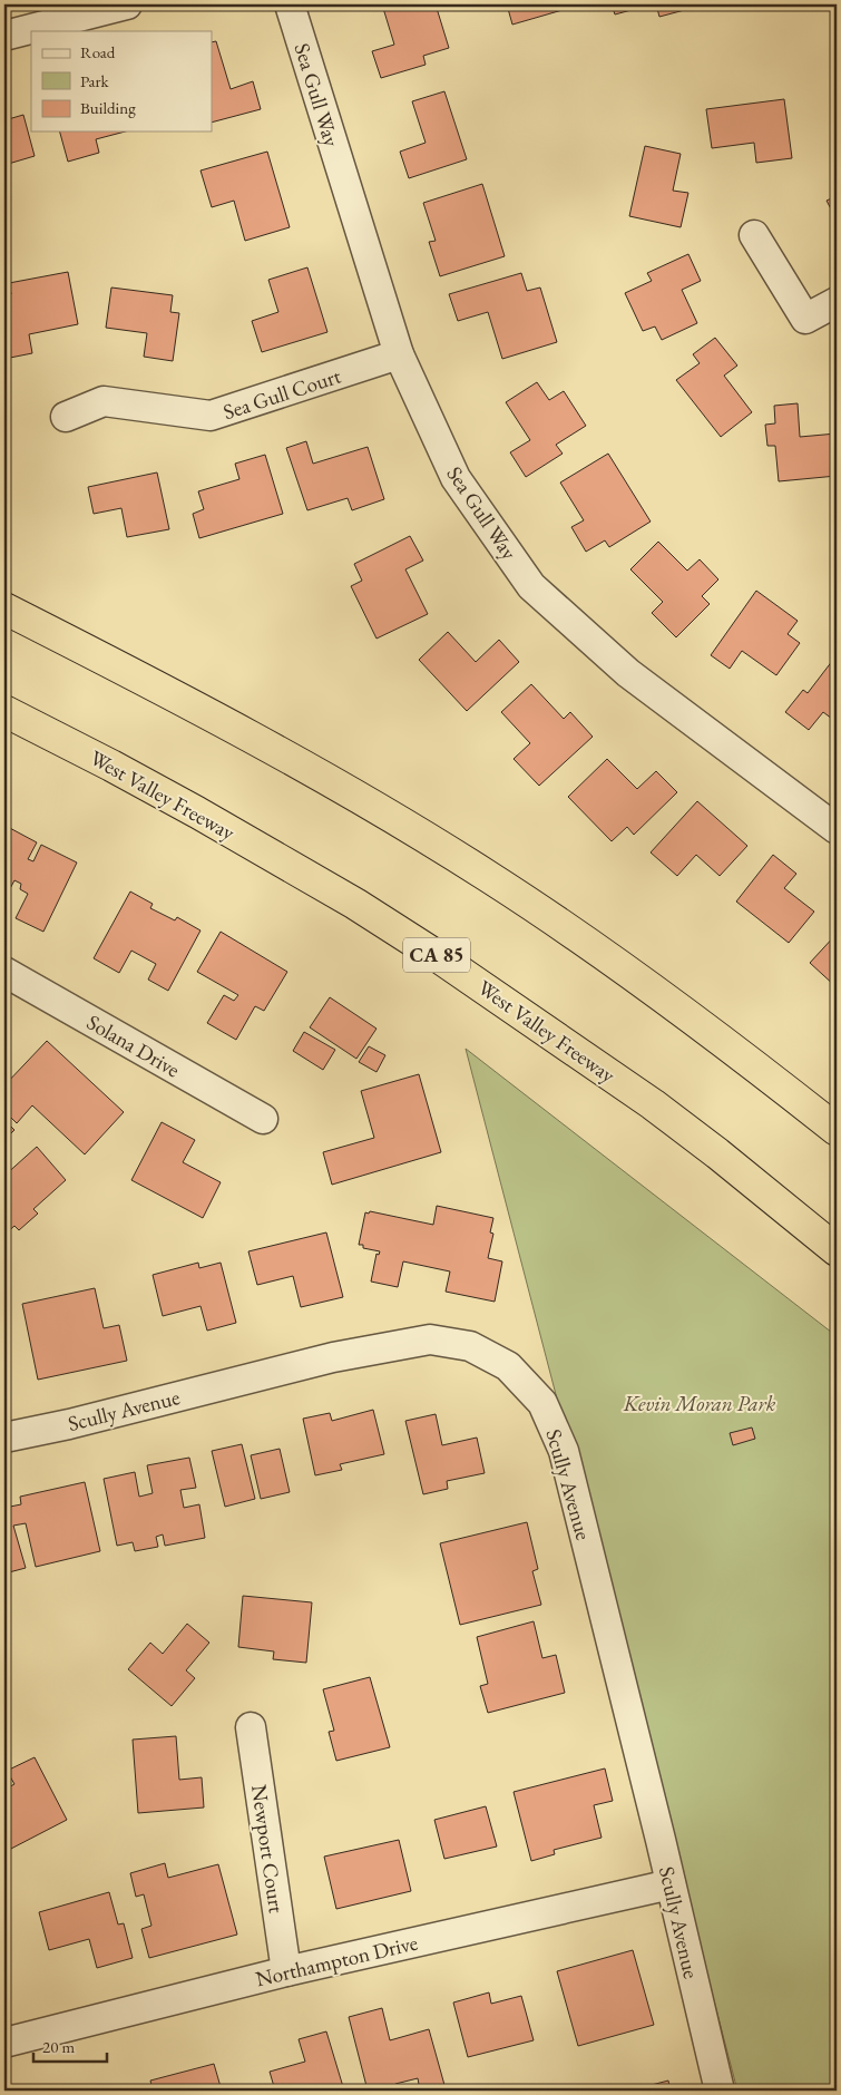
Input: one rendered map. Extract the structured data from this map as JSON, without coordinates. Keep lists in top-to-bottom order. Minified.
{"streets":{"highway":["West Valley Freeway","CA 85"],"street":["Sea Gull Way","Sea Gull Court","Solana Drive","Scully Avenue","Newport Court","Northampton Drive"]},"crossings":[["Sea Gull Way","Sea Gull Court"],["Scully Avenue","Northampton Drive"],["Newport Court","Northampton Drive"]],"parks":["Kevin Moran Park"],"legend":["Road","Park","Building"],"scale_bar":"20 m"}
